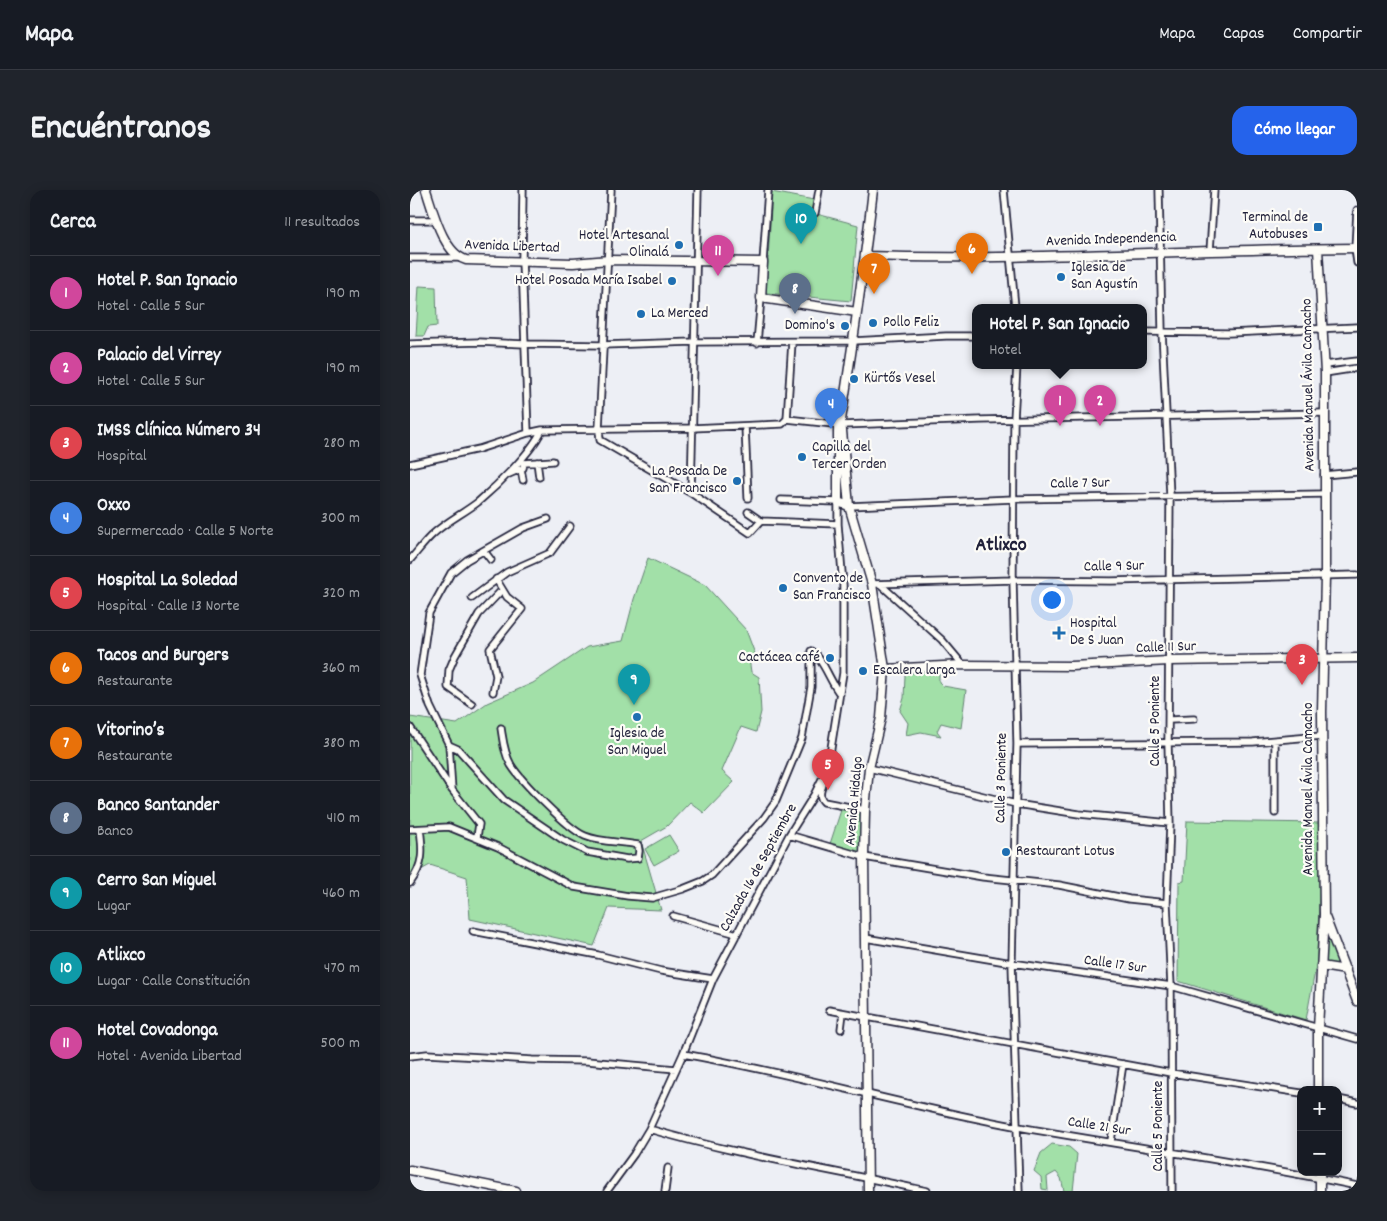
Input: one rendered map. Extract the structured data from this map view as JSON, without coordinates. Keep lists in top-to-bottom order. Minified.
{"streets":{"street":["Avenida Independencia","Avenida Libertad","Avenida Manuel Ávila Camacho","Calle 7 Sur","Calle 9 Sur","Calle 11 Sur","Calle 5 Poniente","Calle 3 Poniente","Avenida Hidalgo","Calzada 16 de Septiembre","Calle 17 Sur","Calle 21 Sur"]},"crossings":[["Avenida Independencia","Avenida Manuel Ávila Camacho"],["Avenida Independencia","Calle 5 Poniente"],["Avenida Independencia","Avenida Hidalgo"],["Avenida Manuel Ávila Camacho","Calle 7 Sur"],["Avenida Manuel Ávila Camacho","Calle 9 Sur"],["Avenida Manuel Ávila Camacho","Calle 11 Sur"],["Avenida Manuel Ávila Camacho","Calle 17 Sur"],["Calle 7 Sur","Calle 5 Poniente"],["Calle 7 Sur","Calle 3 Poniente"],["Calle 7 Sur","Avenida Hidalgo"],["Calle 7 Sur","Calzada 16 de Septiembre"],["Calle 9 Sur","Calle 5 Poniente"],["Calle 9 Sur","Calle 3 Poniente"],["Calle 9 Sur","Avenida Hidalgo"],["Calle 11 Sur","Calle 5 Poniente"],["Calle 11 Sur","Calle 3 Poniente"],["Calle 11 Sur","Avenida Hidalgo"],["Calle 5 Poniente","Calle 17 Sur"],["Calle 5 Poniente","Calle 21 Sur"],["Calle 3 Poniente","Calle 17 Sur"],["Calle 3 Poniente","Calle 21 Sur"],["Avenida Hidalgo","Calzada 16 de Septiembre"],["Avenida Hidalgo","Calle 17 Sur"],["Avenida Hidalgo","Calle 21 Sur"],["Calzada 16 de Septiembre","Calle 21 Sur"]],"districts":["Atlixco"],"places":{"transit":["Terminal de Autobuses"],"other":["Hotel Artesanal Olinalá","Iglesia de San Agustín","Hotel Posada María Isabel","La Merced","Pollo Feliz","Domino's","Kürtős Vesel","Capilla del Tercer Orden","La Posada De San Francisco","Convento de San Francisco","Cactácea café","Escalera larga","Iglesia de San Miguel","Restaurant Lotus"],"health":["Hospital De S Juan"]},"page":{"header":"Mapa","nav":["Mapa","Capas","Compartir"],"title":"Encuéntranos","buttons":"Cómo llegar","heading":["Cerca","11 resultados"],"pins":["10","6","11","7","8","1","2","4","3","9","5"],"list":[{"mark":"1","name":"Hotel P. San Ignacio","note":"Hotel · Calle 5 Sur","value":"190 m"},{"mark":"2","name":"Palacio del Virrey","note":"Hotel · Calle 5 Sur","value":"190 m"},{"mark":"3","name":"IMSS Clínica Número 34","note":"Hospital","value":"280 m"},{"mark":"4","name":"Oxxo","note":"Supermercado · Calle 5 Norte","value":"300 m"},{"mark":"5","name":"Hospital La Soledad","note":"Hospital · Calle 13 Norte","value":"320 m"},{"mark":"6","name":"Tacos and Burgers","note":"Restaurante","value":"360 m"},{"mark":"7","name":"Vitorino’s","note":"Restaurante","value":"380 m"},{"mark":"8","name":"Banco Santander","note":"Banco","value":"410 m"},{"mark":"9","name":"Cerro San Miguel","note":"Lugar","value":"460 m"},{"mark":"10","name":"Atlixco","note":"Lugar · Calle Constitución","value":"470 m"},{"mark":"11","name":"Hotel Covadonga","note":"Hotel · Avenida Libertad","value":"500 m"}],"popup":["Hotel P. San Ignacio","Hotel"],"map_buttons":["+","−"]}}
